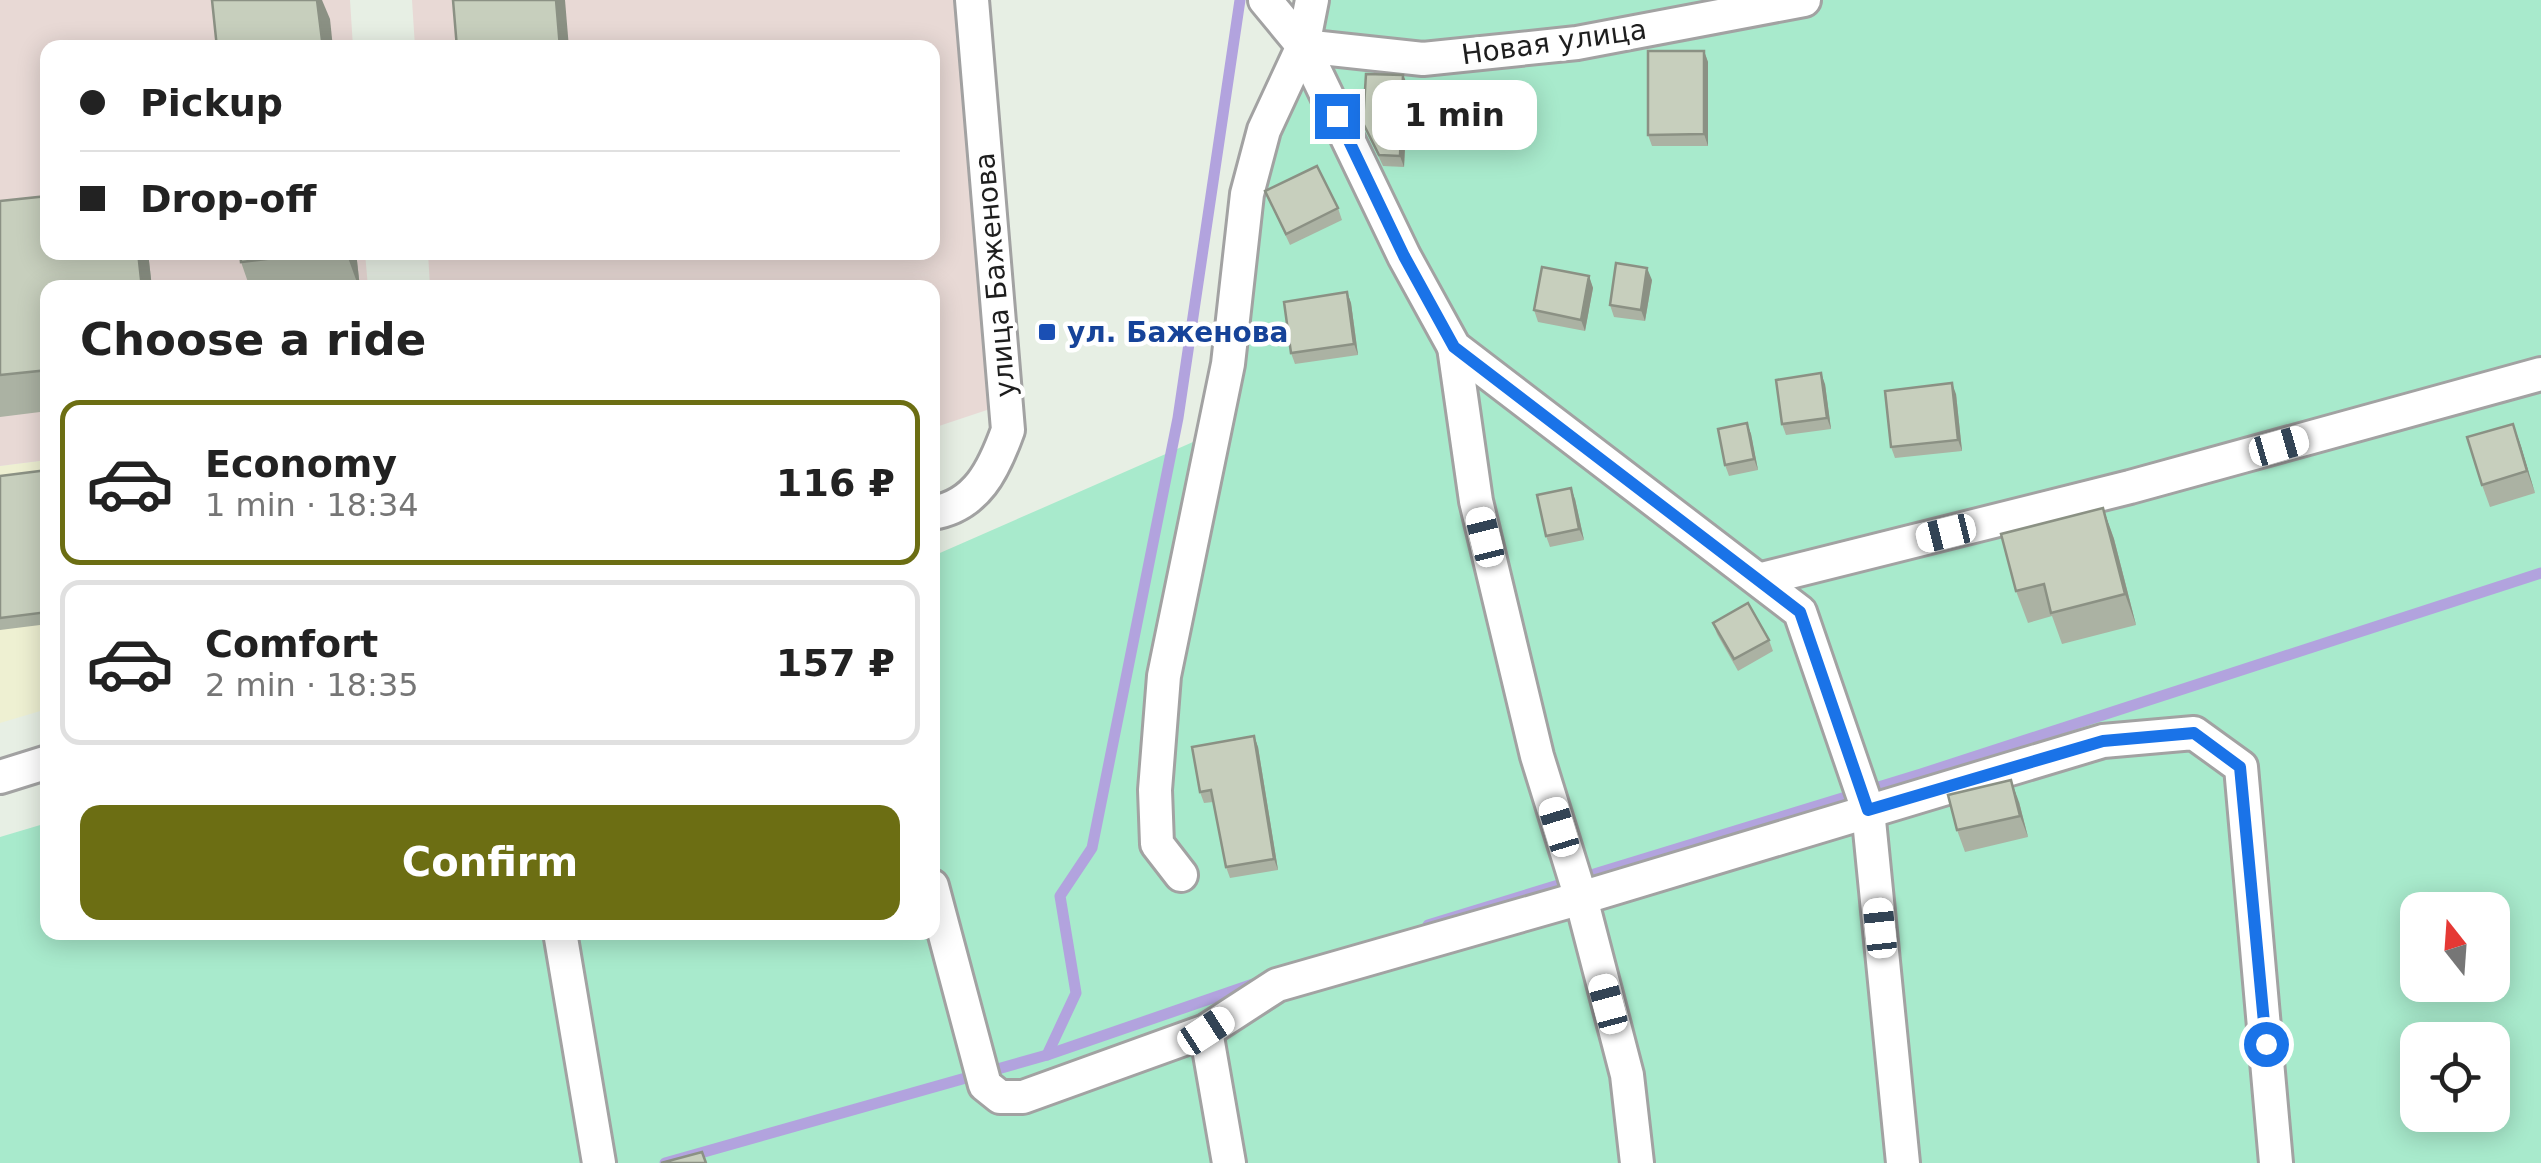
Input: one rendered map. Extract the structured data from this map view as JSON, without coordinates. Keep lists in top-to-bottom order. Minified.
{"streets":{"street":["Новая улица","улица Баженова"]},"places":{"transit":["ул. Баженова"]},"north":"top","page":{"banner":["Pickup","Drop-off"],"bubble":"1 min","heading":"Choose a ride","list":[{"name":"Economy","note":"1 min · 18:34","value":"116 ₽"},{"name":"Comfort","note":"2 min · 18:35","value":"157 ₽"}],"buttons":"Confirm"}}
